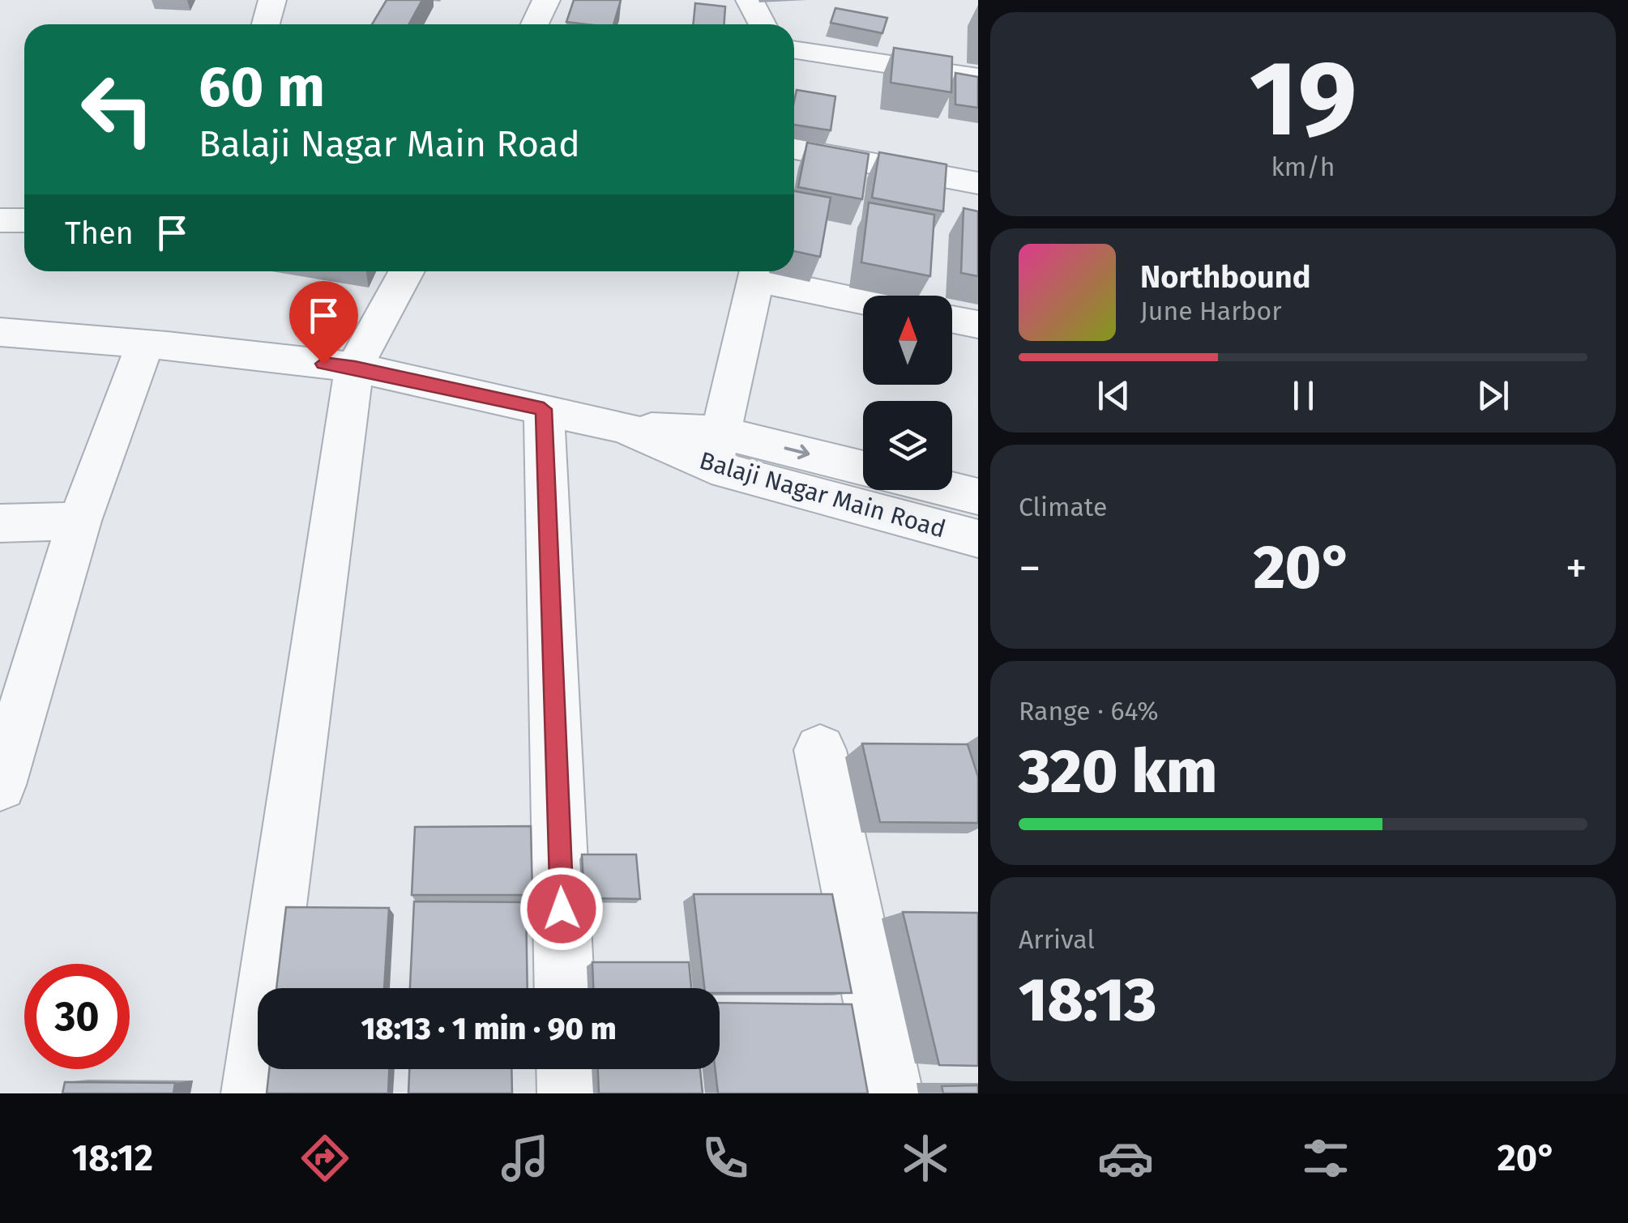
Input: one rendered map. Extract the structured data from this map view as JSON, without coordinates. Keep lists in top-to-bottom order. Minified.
{"streets":{"street":["Balaji Nagar Main Road"]},"north":"top","page":{"tile":[["19","km/h"],"Climate",["Range · 64%","320 km"],["Arrival","18:13"]],"turn":["60 m","Balaji Nagar Main Road"],"then":"Then","song":["Northbound","June Harbor"],"heat":["−","20°","+"],"limit":"30","trip":"18:13 · 1 min · 90 m","tabs":["18:12","20°"]}}
